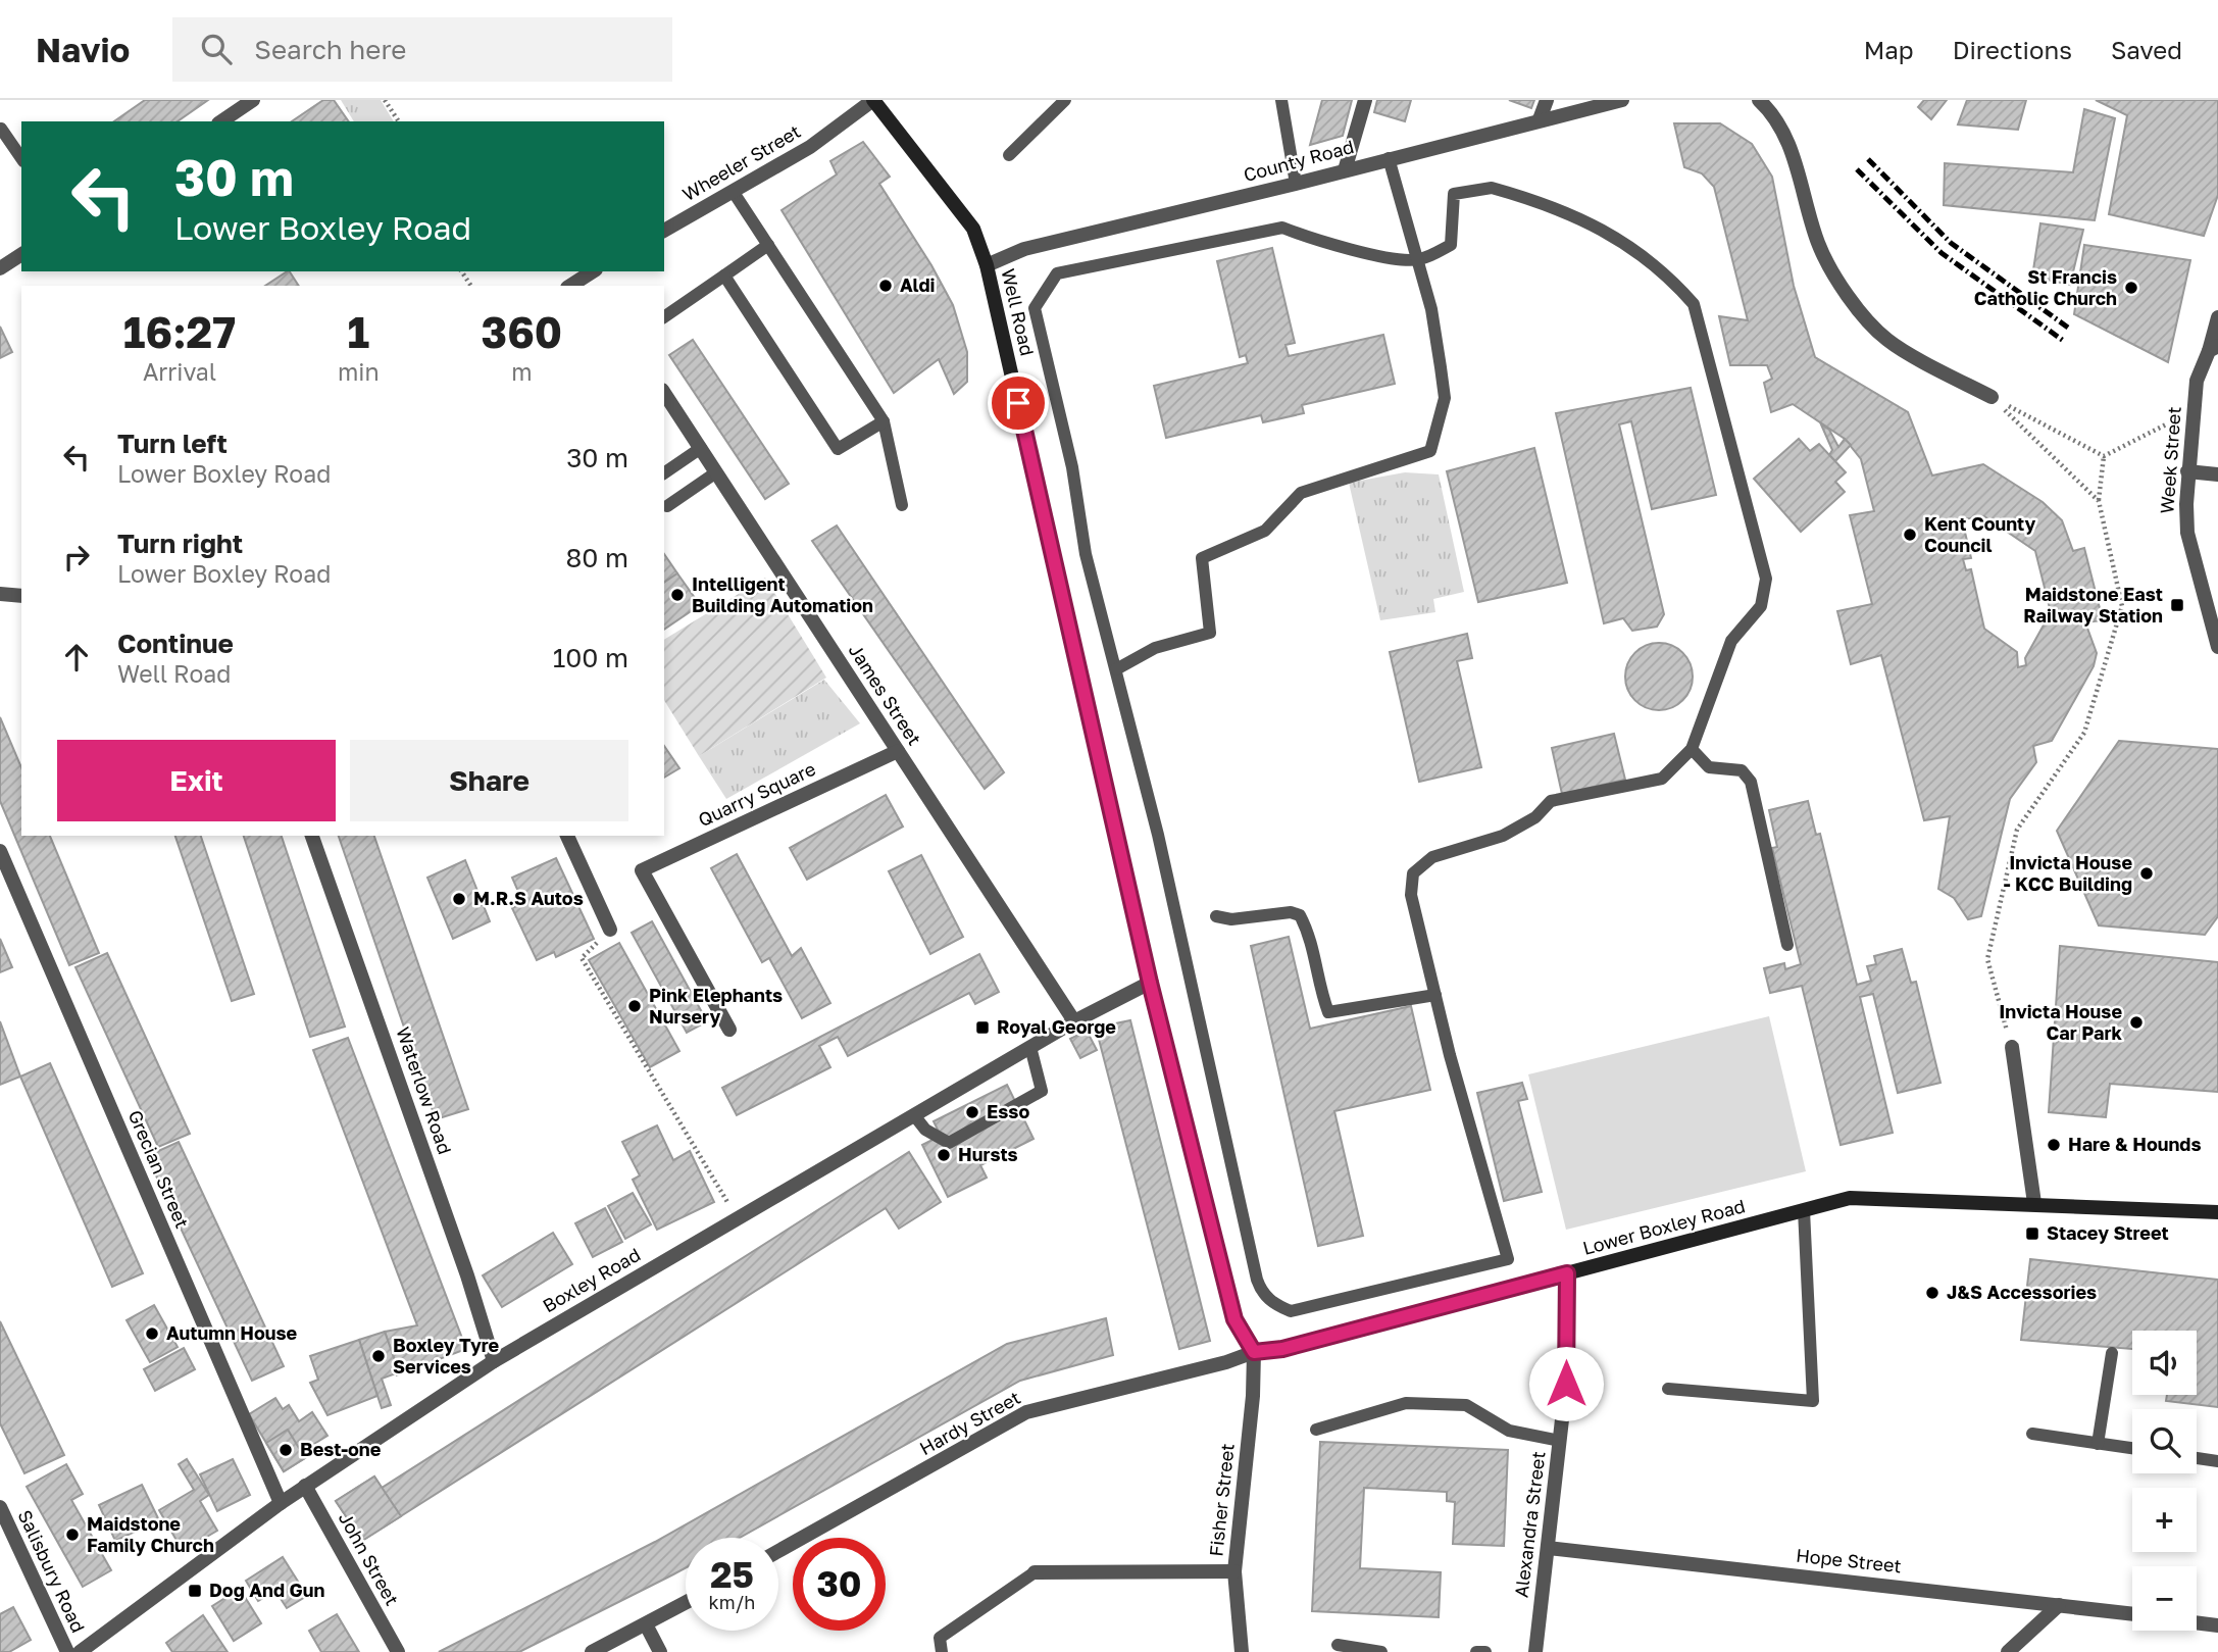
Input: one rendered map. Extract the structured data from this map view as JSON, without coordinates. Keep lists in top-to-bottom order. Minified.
{"streets":{"main road":["Well Road","Lower Boxley Road"],"street":["County Road","Wheeler Street","Week Street","James Street","Quarry Square","Waterlow Road","Grecian Street","Boxley Road","Hardy Street","Fisher Street","Alexandra Street","John Street","Hope Street","Salisbury Road"]},"crossings":[["County Road","Well Road"],["Wheeler Street","Well Road"],["Well Road","Boxley Road"],["James Street","Quarry Square"],["James Street","Boxley Road"],["Waterlow Road","Boxley Road"],["Grecian Street","Boxley Road"],["Lower Boxley Road","Hardy Street"],["Lower Boxley Road","Fisher Street"],["Lower Boxley Road","Alexandra Street"],["Boxley Road","John Street"],["Hardy Street","Fisher Street"],["Alexandra Street","Hope Street"]],"places":{"other":["Aldi","St Francis Catholic Church","Kent County Council","Intelligent Building Automation","Invicta House - KCC Building","M.R.S Autos","Pink Elephants Nursery","Invicta House Car Park","Esso","Hare & Hounds","Hursts","J&S Accessories","Autumn House","Boxley Tyre Services","Best-one","Maidstone Family Church"],"transit":["Maidstone East Railway Station","Royal George","Stacey Street","Dog And Gun"]},"page":{"header":"Navio","search":"Search here","nav":["Map","Directions","Saved"],"turn":["30 m","Lower Boxley Road"],"eta":["16:27","Arrival","1","min","360","m"],"list":[{"name":"Turn left","note":"Lower Boxley Road","value":"30 m"},{"name":"Turn right","note":"Lower Boxley Road","value":"80 m"},{"name":"Continue","note":"Well Road","value":"100 m"}],"buttons":["Exit","Share"],"map_buttons":["+","−"],"speed":"25 km/h","limit":"30"}}
